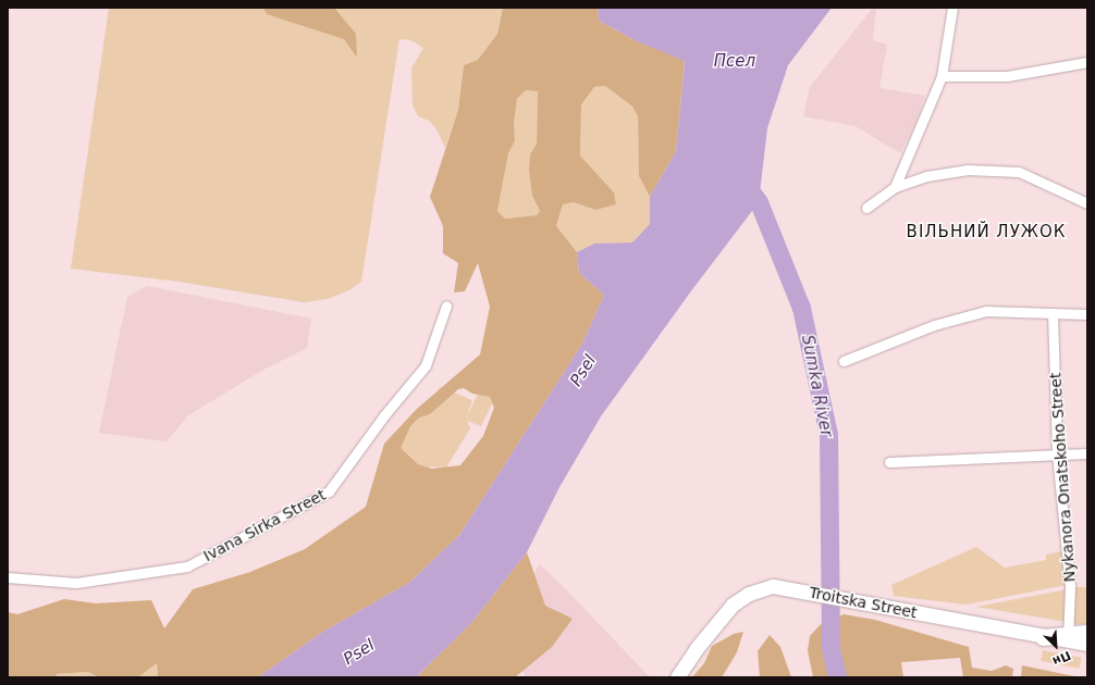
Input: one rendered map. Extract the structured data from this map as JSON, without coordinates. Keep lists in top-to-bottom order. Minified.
{"streets":{"main road":["Troitska Street"],"street":["Nykanora Onatskoho Street","Ivana Sirka Street"]},"districts":["ВІЛЬНИЙ ЛУЖОК"],"water":["Псел","Psel","Sumka River"],"north":"bottom right"}
